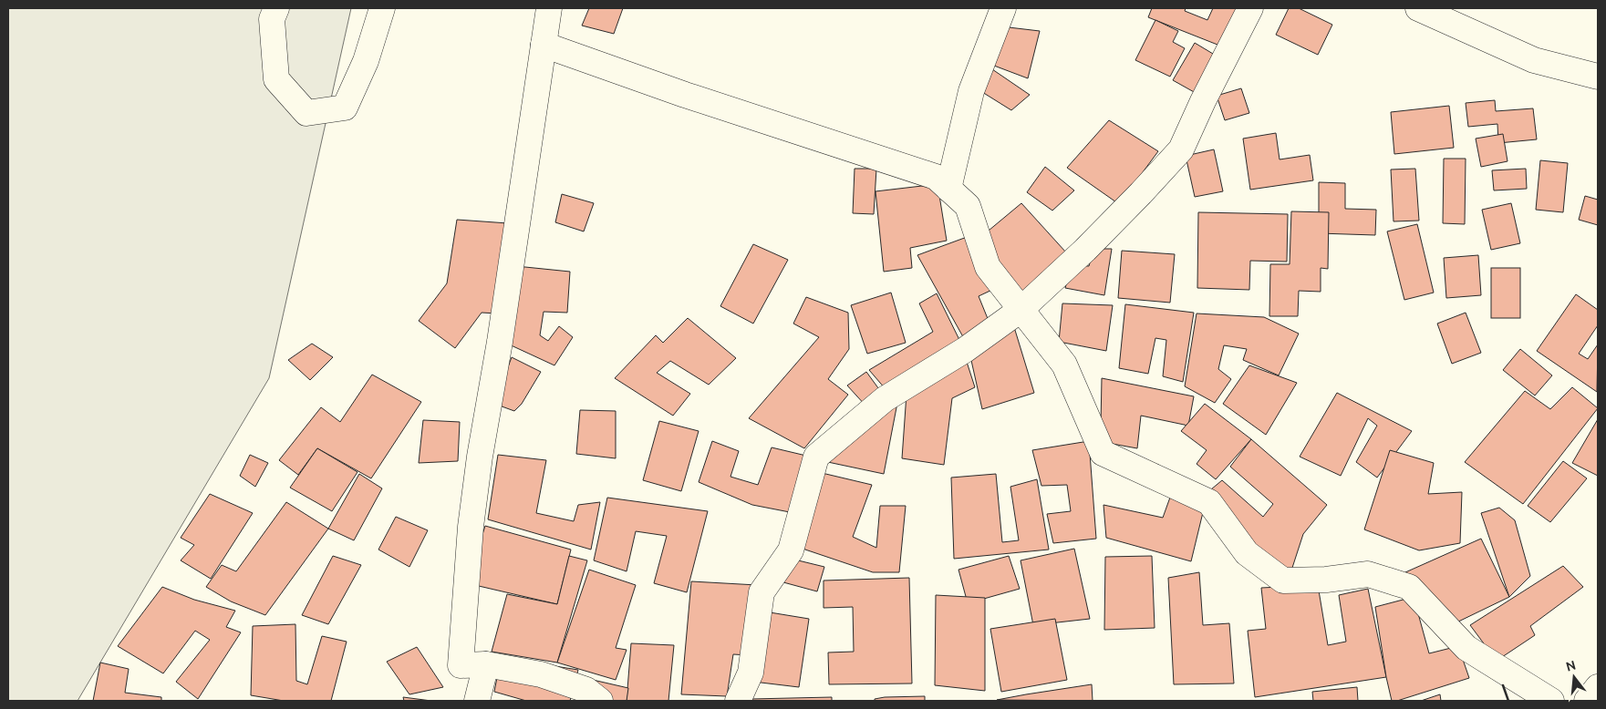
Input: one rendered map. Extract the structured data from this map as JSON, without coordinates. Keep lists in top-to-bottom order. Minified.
{"north":"top"}
